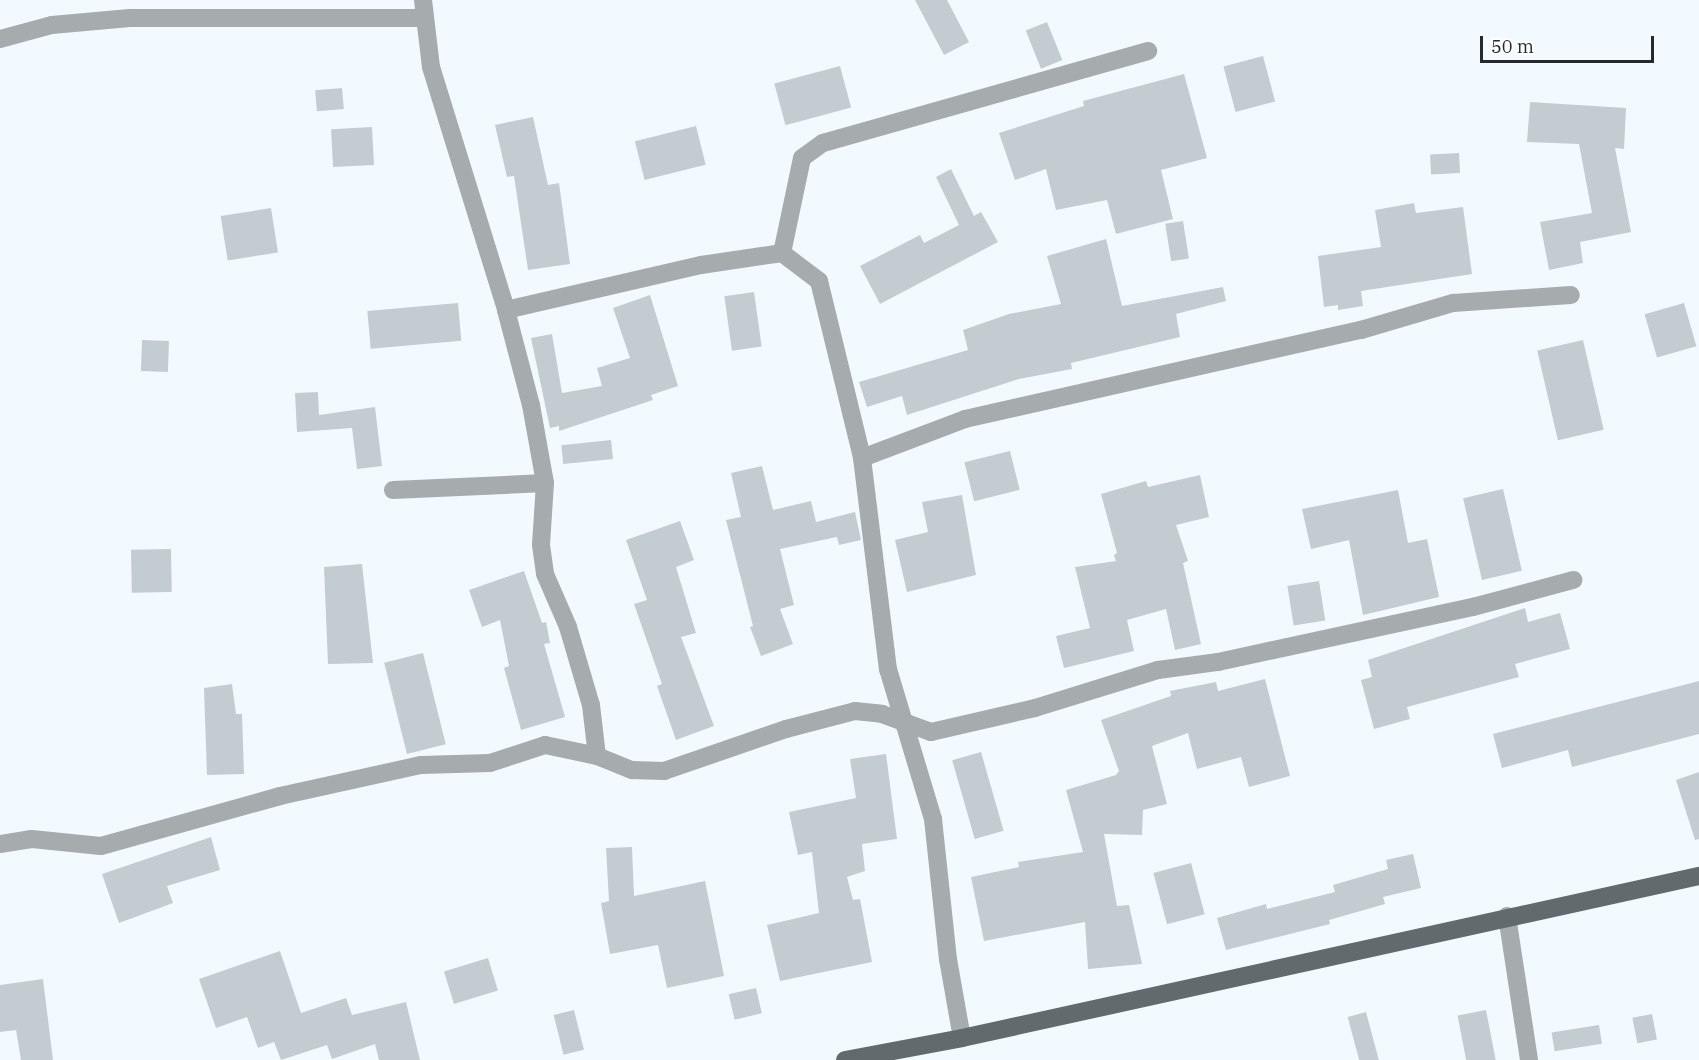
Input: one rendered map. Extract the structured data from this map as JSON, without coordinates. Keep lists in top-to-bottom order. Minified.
{"scale_bar":"50 m"}
